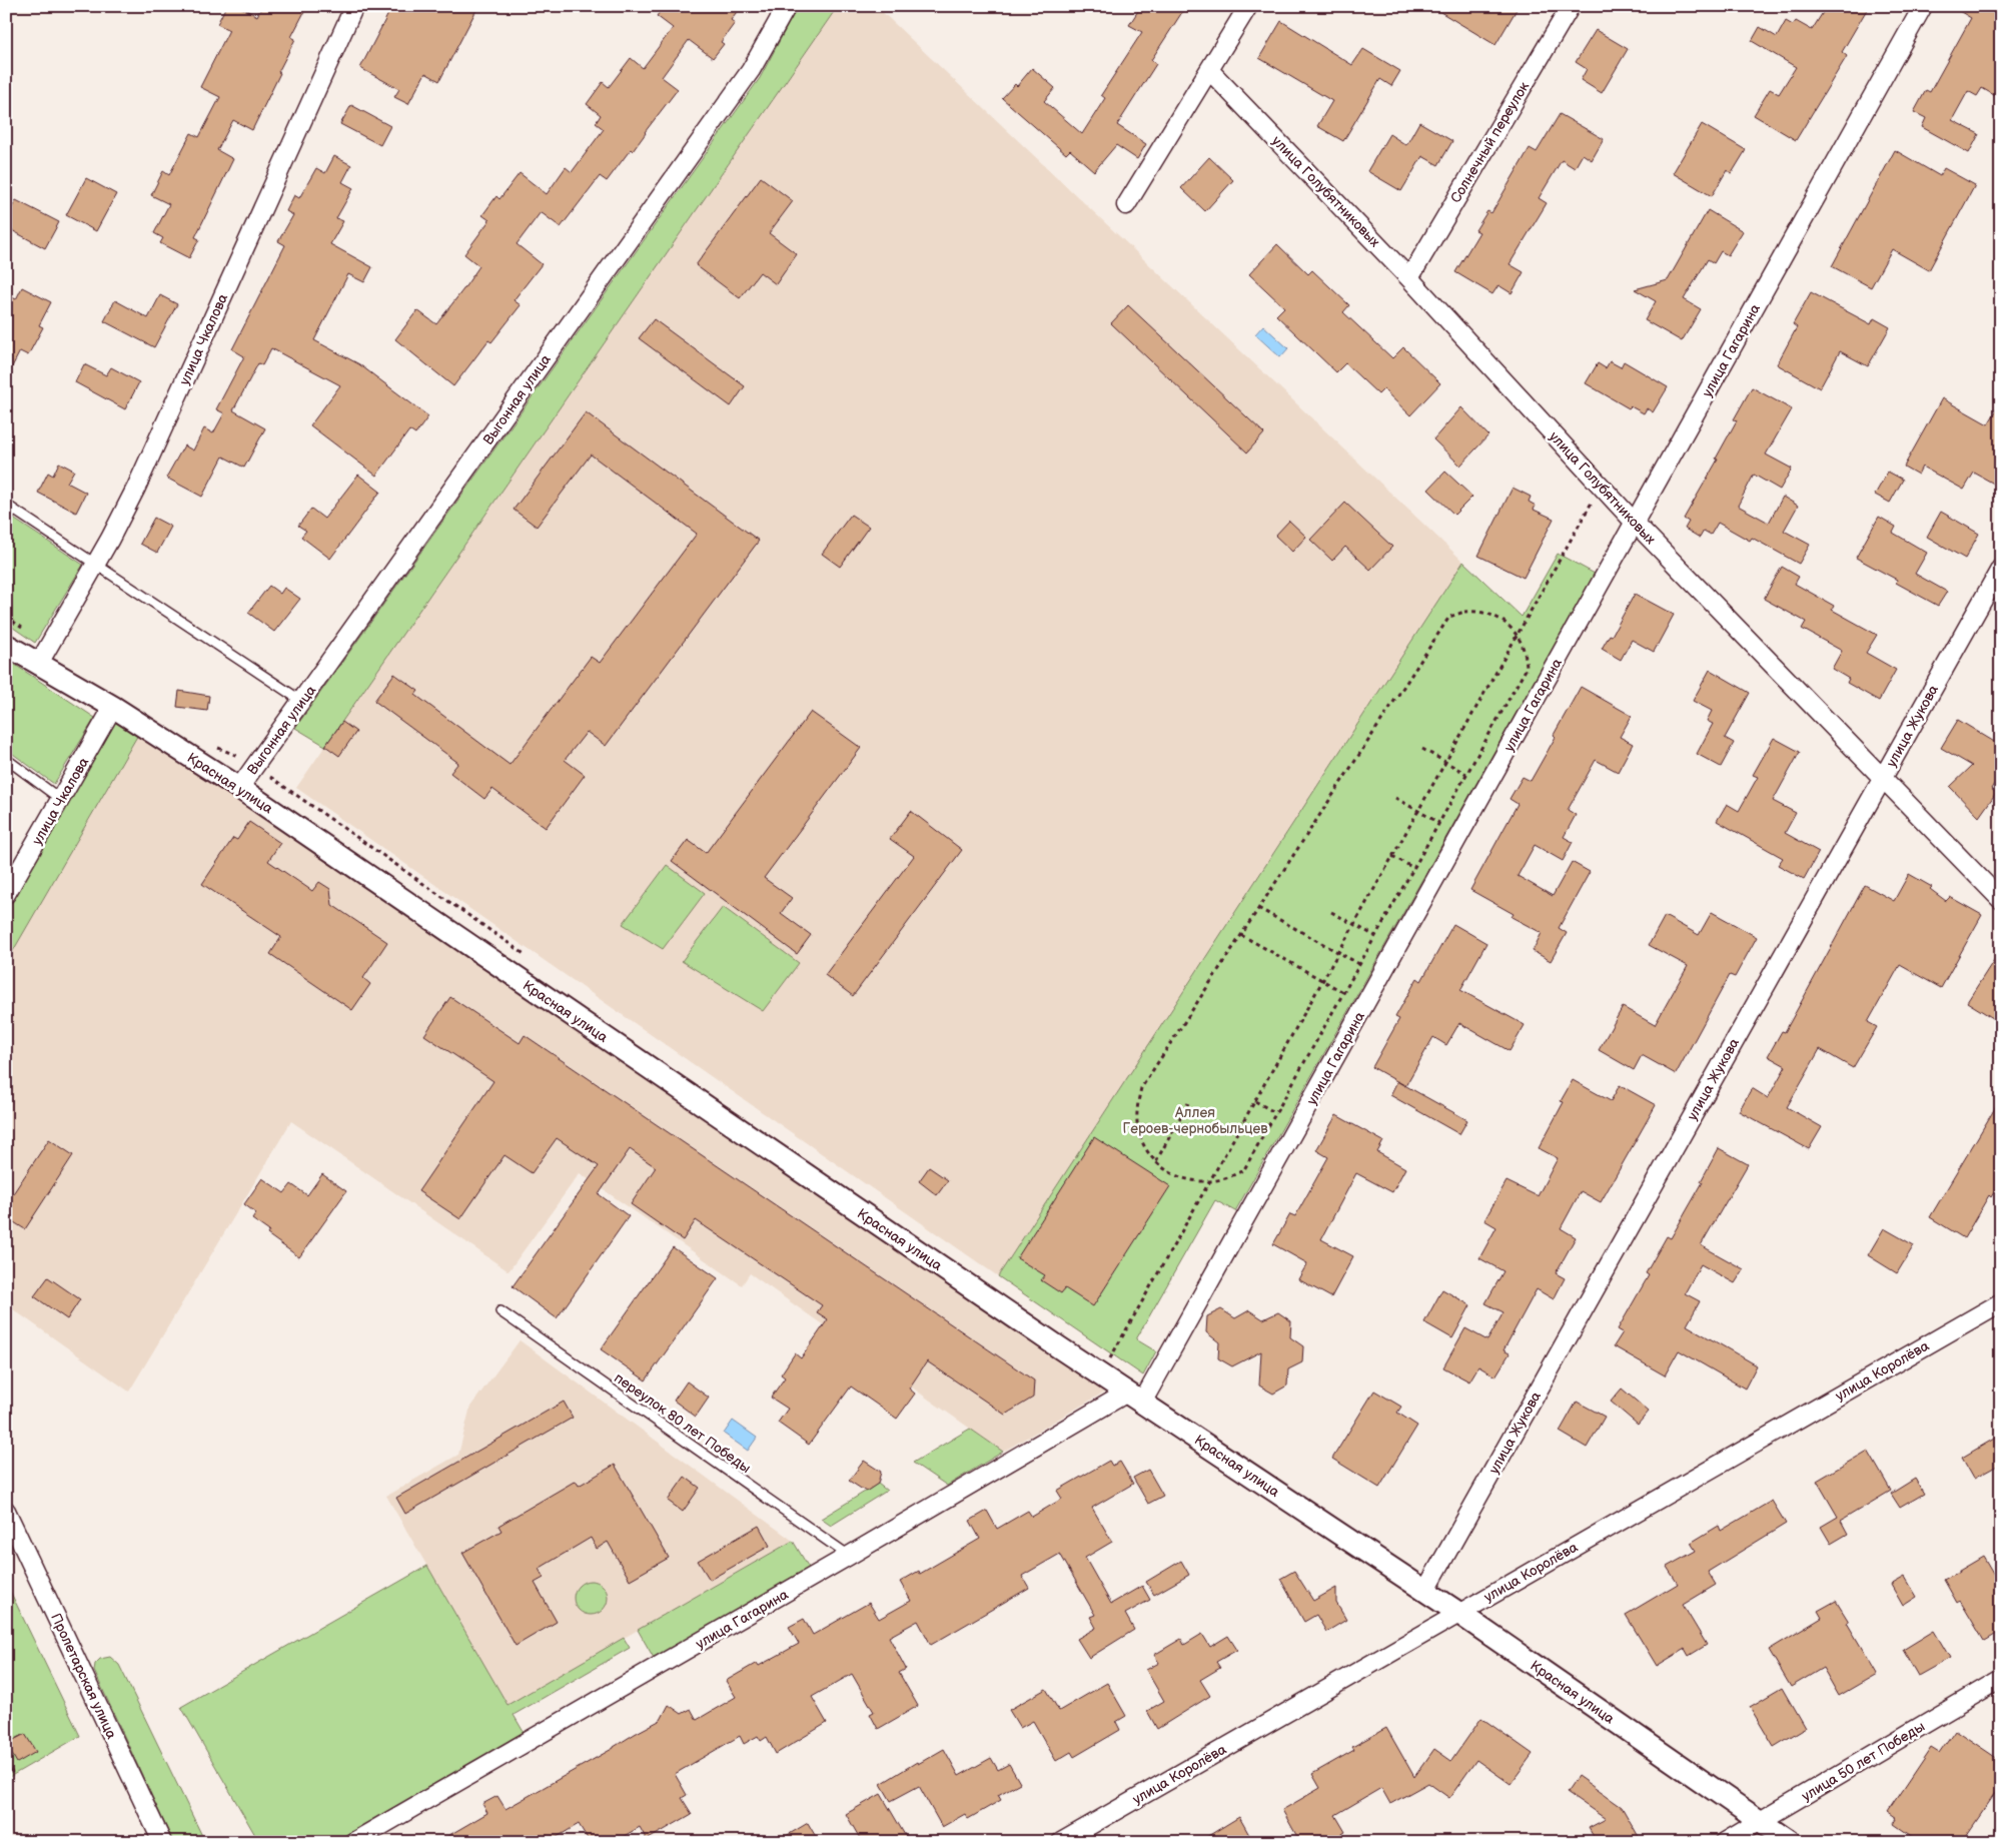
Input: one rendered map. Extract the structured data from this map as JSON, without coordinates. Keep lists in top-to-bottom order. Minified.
{"streets":{"street":["Солнечный переулок","улица Голубятниковых","улица Чкалова","улица Гагарина","Выгонная улица","улица Жукова","Красная улица","улица Королёва","Пролетарская улица","улица 50 лет Победы"],"lane":["переулок 80 лет Победы"]},"crossings":[["Солнечный переулок","улица Голубятниковых"],["улица Голубятниковых","улица Гагарина"],["улица Голубятниковых","улица Жукова"],["улица Чкалова","Красная улица"],["улица Гагарина","Красная улица"],["улица Гагарина","переулок 80 лет Победы"],["Выгонная улица","Красная улица"],["улица Жукова","Красная улица"],["Красная улица","улица Королёва"],["Красная улица","улица 50 лет Победы"]],"parks":["Аллея Героев-чернобыльцев"]}
